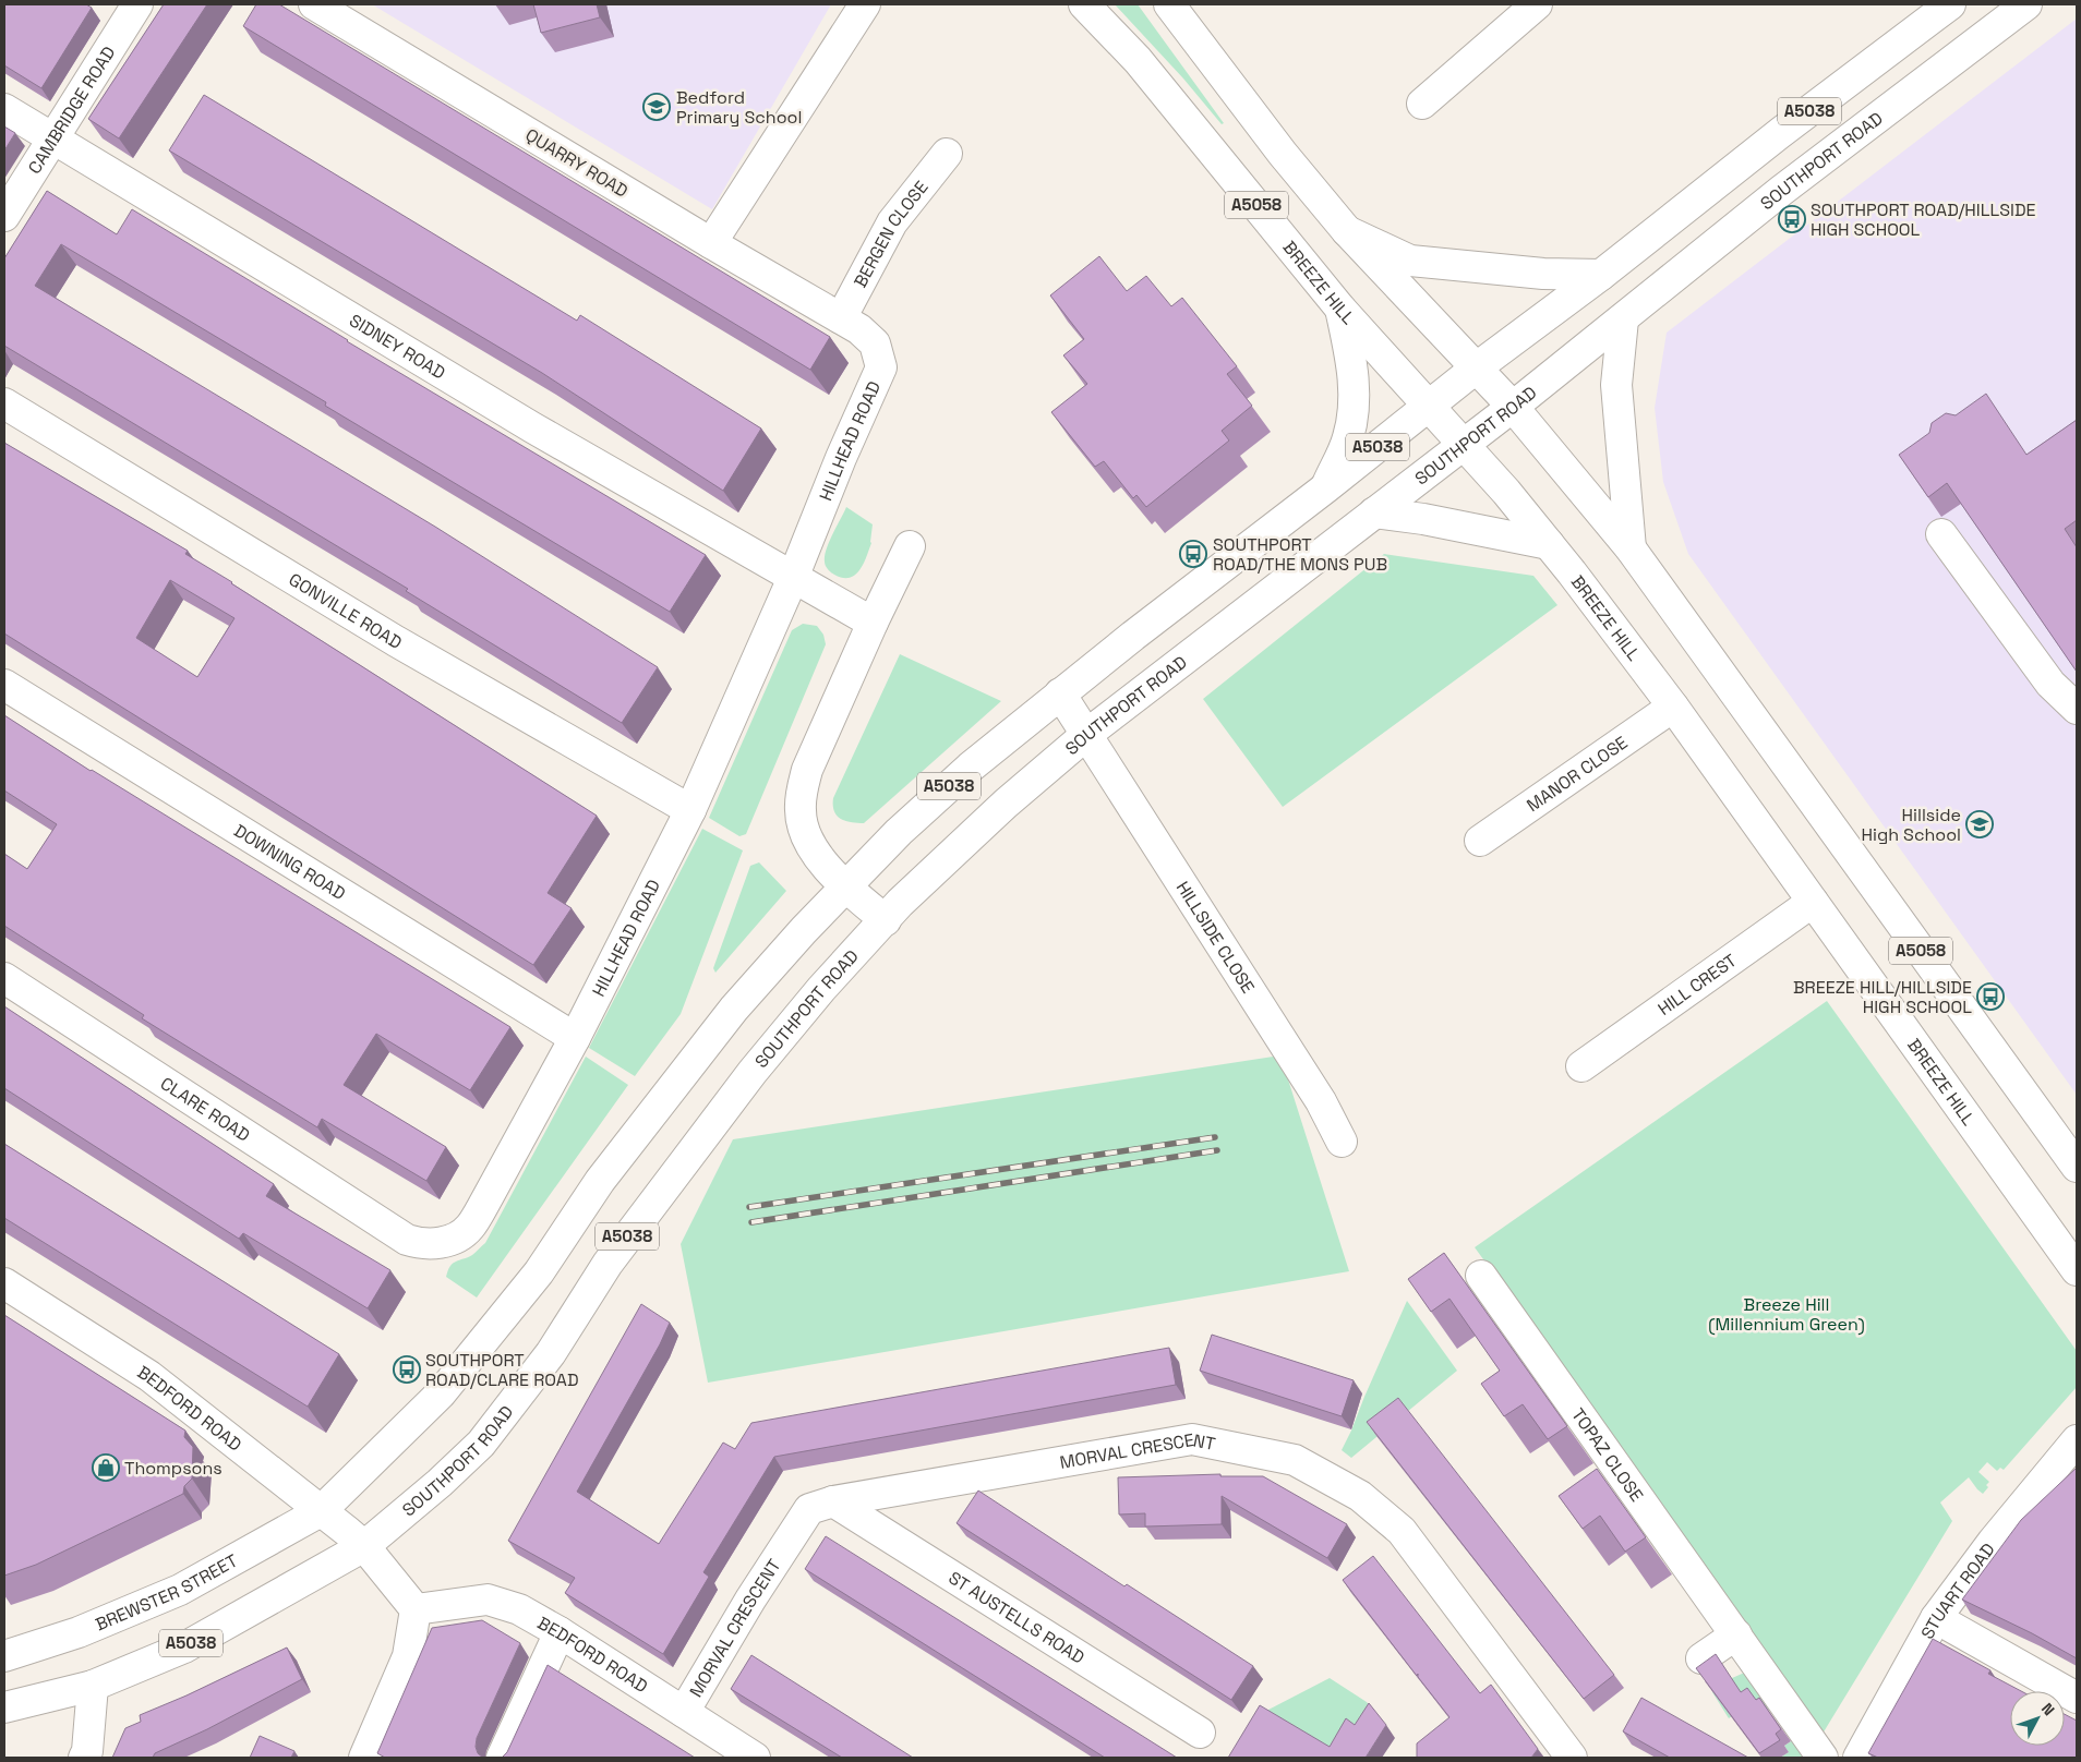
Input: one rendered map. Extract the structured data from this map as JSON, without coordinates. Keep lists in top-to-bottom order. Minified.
{"streets":{"main road":["CAMBRIDGE ROAD","A5038","SOUTHPORT ROAD","QUARRY ROAD","A5058","BERGEN CLOSE","BREEZE HILL","SIDNEY ROAD","HILLHEAD ROAD","GONVILLE ROAD","MANOR CLOSE","DOWNING ROAD","HILLSIDE CLOSE","HILL CREST","CLARE ROAD","BEDFORD ROAD","MORVAL CRESCENT","TOPAZ CLOSE","BREWSTER STREET","STUART ROAD","ST AUSTELLS ROAD"]},"crossings":[["CAMBRIDGE ROAD","SIDNEY ROAD"],["A5038","SOUTHPORT ROAD"],["A5038","A5058"],["A5038","BREEZE HILL"],["A5038","HILLSIDE CLOSE"],["A5038","BEDFORD ROAD"],["A5038","BREWSTER STREET"],["SOUTHPORT ROAD","A5058"],["SOUTHPORT ROAD","BREEZE HILL"],["SOUTHPORT ROAD","HILLSIDE CLOSE"],["SOUTHPORT ROAD","BEDFORD ROAD"],["QUARRY ROAD","BERGEN CLOSE"],["QUARRY ROAD","HILLHEAD ROAD"],["BERGEN CLOSE","HILLHEAD ROAD"],["BREEZE HILL","MANOR CLOSE"],["BREEZE HILL","HILL CREST"],["SIDNEY ROAD","HILLHEAD ROAD"],["HILLHEAD ROAD","GONVILLE ROAD"],["HILLHEAD ROAD","DOWNING ROAD"],["HILLHEAD ROAD","CLARE ROAD"],["BEDFORD ROAD","MORVAL CRESCENT"],["BEDFORD ROAD","BREWSTER STREET"],["MORVAL CRESCENT","ST AUSTELLS ROAD"]],"parks":["Breeze Hill (Millennium Green)"],"places":{"school or university":["Bedford Primary School","Hillside High School"],"bus stop":["SOUTHPORT ROAD/HILLSIDE HIGH SCHOOL","SOUTHPORT ROAD/THE MONS PUB","BREEZE HILL/HILLSIDE HIGH SCHOOL","SOUTHPORT ROAD/CLARE ROAD"],"shop":["Thompsons"]},"north":"top right"}
